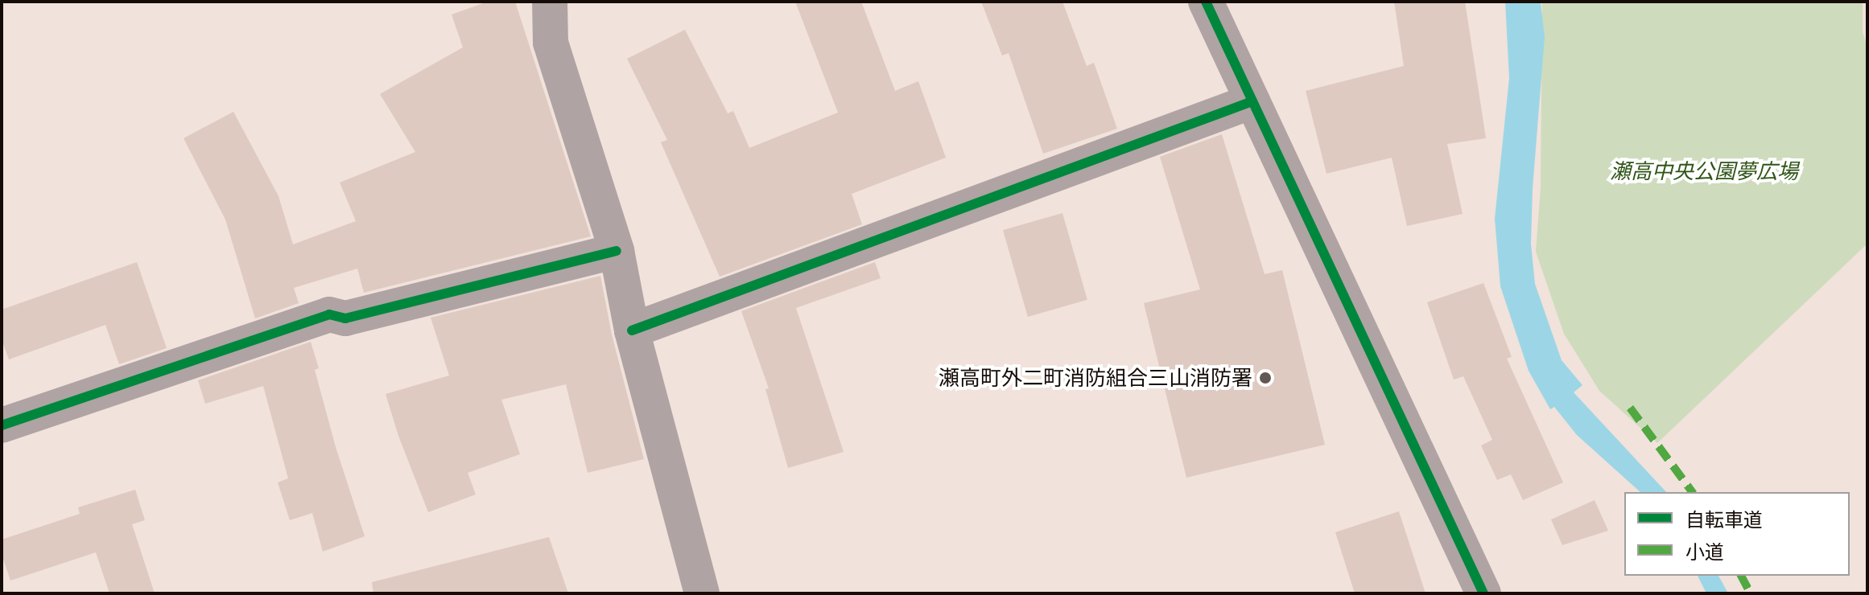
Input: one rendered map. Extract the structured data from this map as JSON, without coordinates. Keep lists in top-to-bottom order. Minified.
{"parks":["瀬高中央公園夢広場"],"places":["瀬高町外二町消防組合三山消防署"],"legend":["自転車道","小道"]}
